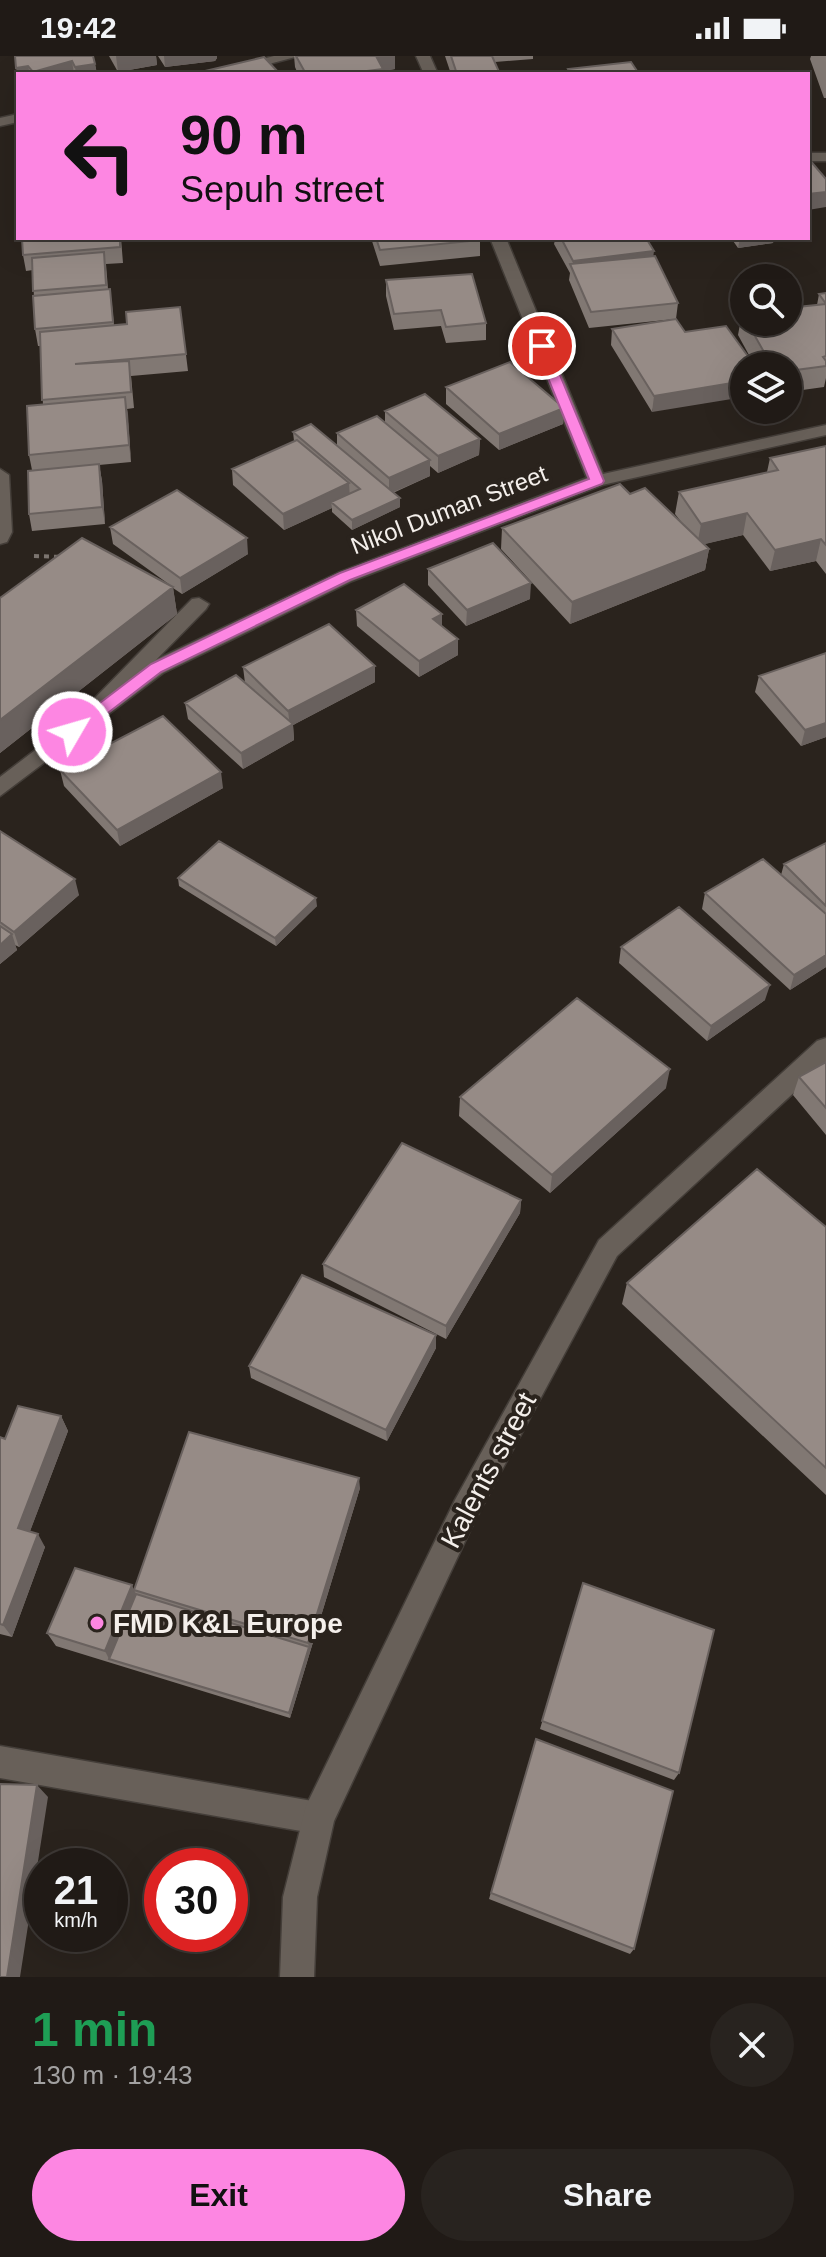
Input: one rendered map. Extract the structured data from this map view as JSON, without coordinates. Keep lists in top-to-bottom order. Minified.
{"streets":{"street":["Nikol Duman Street","Kalents street"]},"places":["FMD K&L Europe"],"page":{"status":"19:42","turn":["90 m","Sepuh street"],"speed":"21 km/h","limit":"30","heading":["1 min","130 m · 19:43"],"buttons":["Exit","Share"]}}
